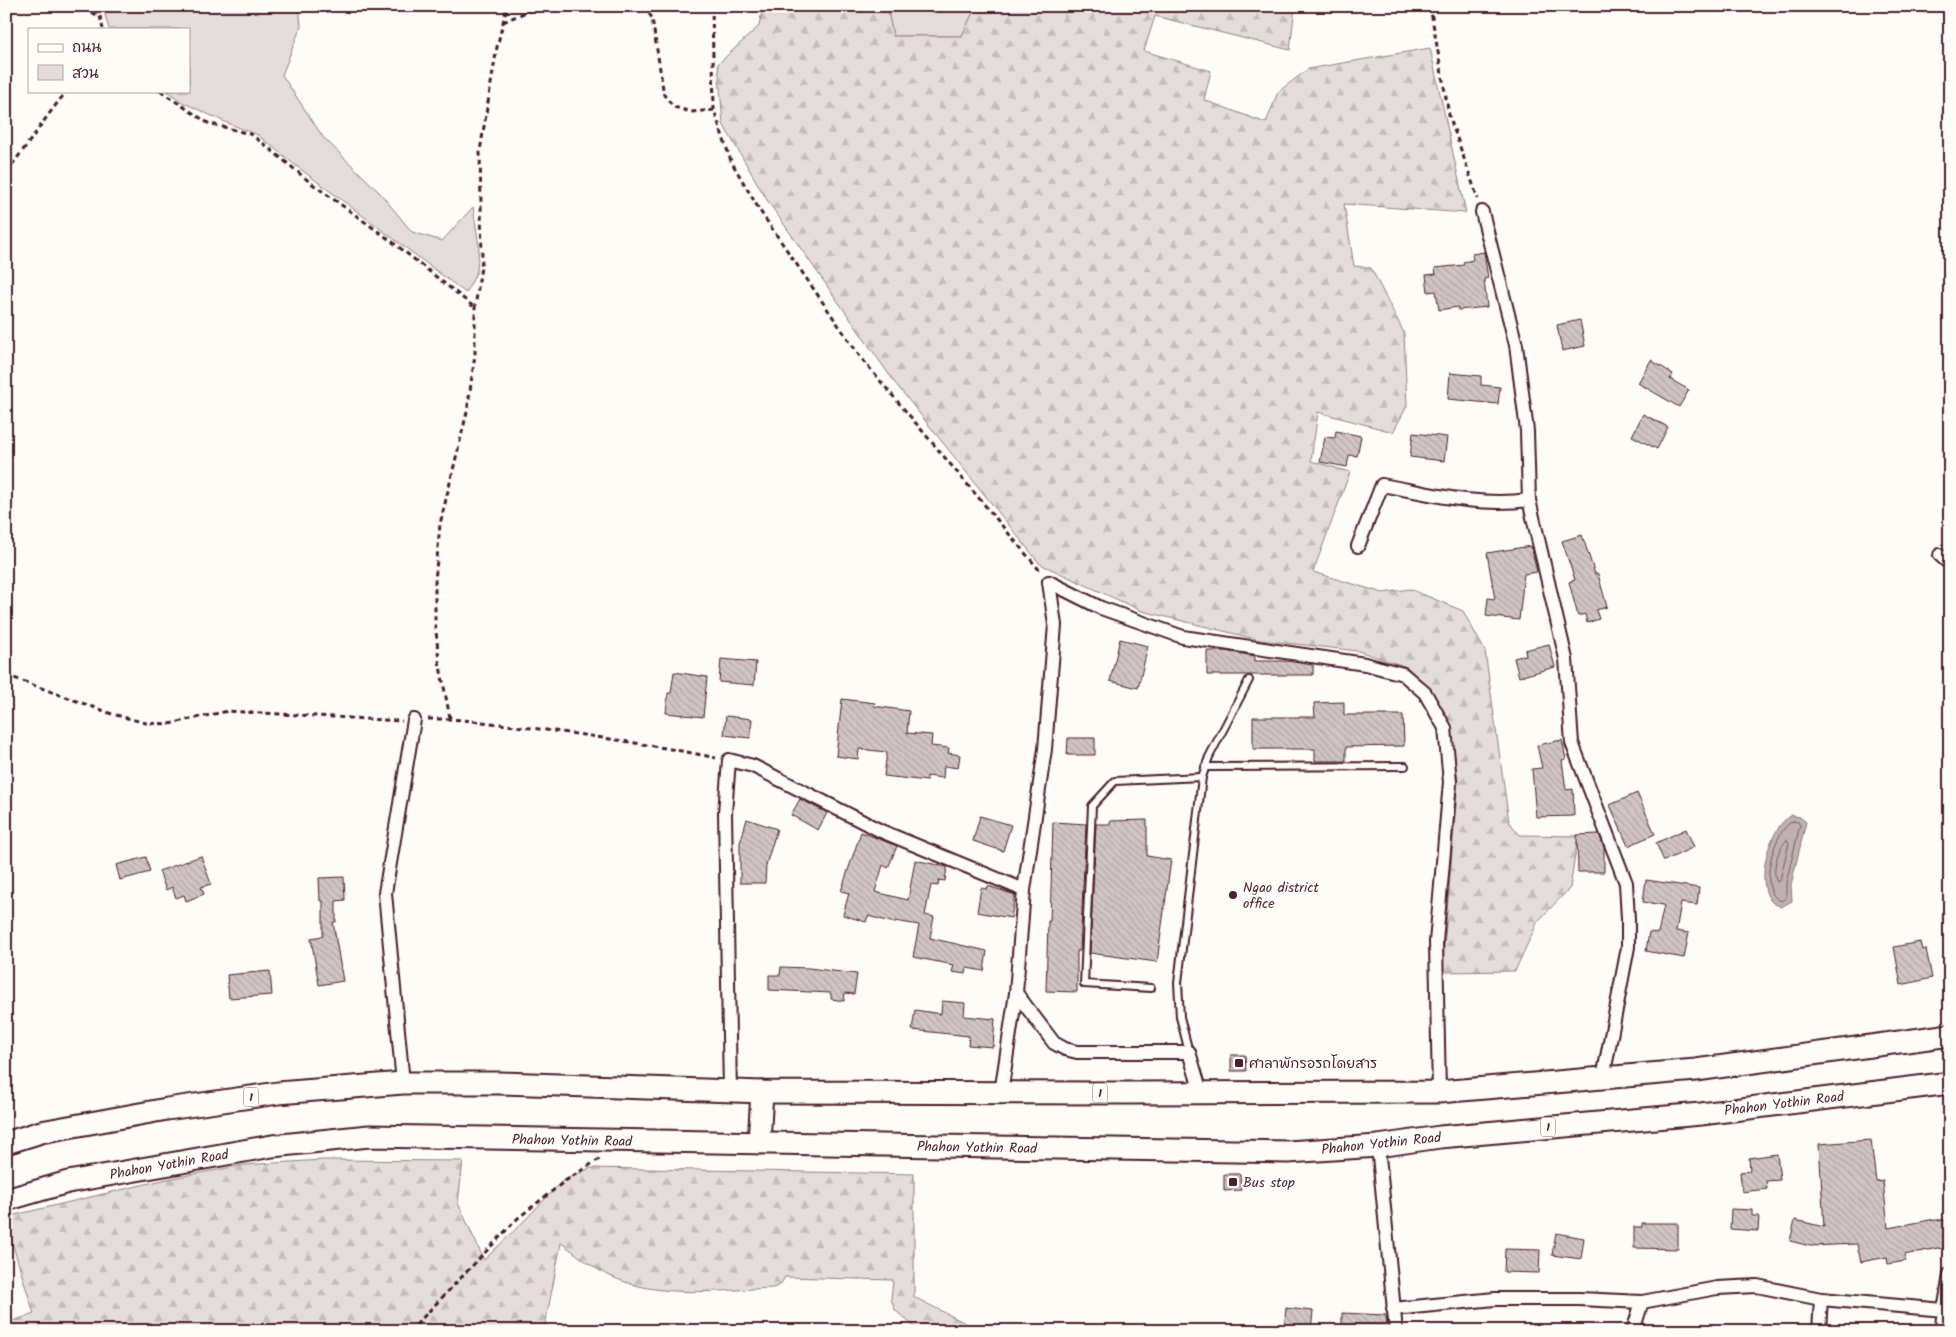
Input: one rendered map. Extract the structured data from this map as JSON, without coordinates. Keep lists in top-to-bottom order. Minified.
{"streets":{"highway":["1","Phahon Yothin Road"]},"places":{"other":["Ngao district office"],"transit":["ศาลาพักรอรถโดยสาร","Bus stop"]},"legend":["ถนน","สวน"]}
